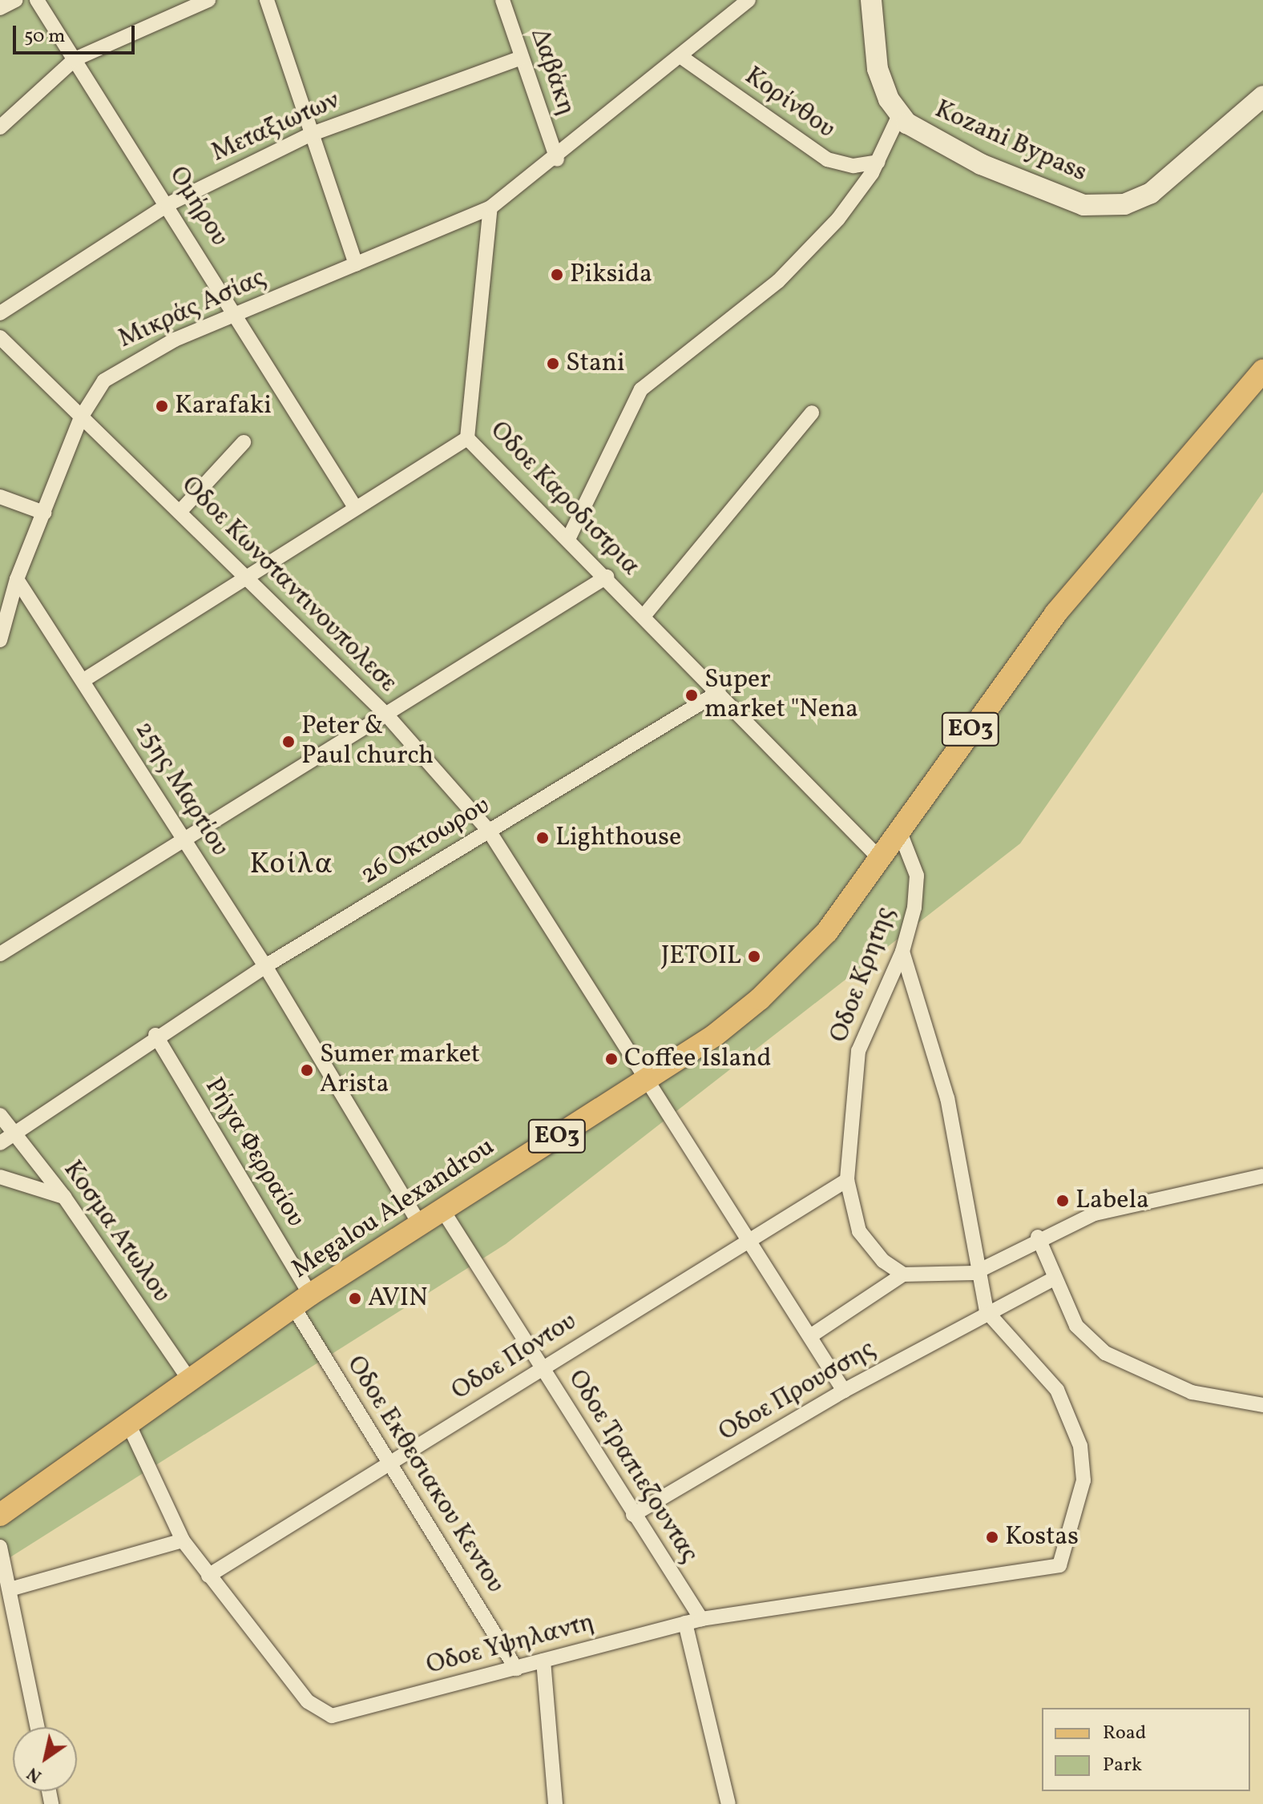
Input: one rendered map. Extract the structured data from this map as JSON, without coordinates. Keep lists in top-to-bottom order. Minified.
{"streets":{"main road":["Kozani Bypass","ΕΟ3","Megalou Alexandrou"],"street":["Δαβάκη","Κορίνθου","Μεταξιωτων","Ομήρου","Μικράς Ασίας","Oδοε Καροδιστρια","Oδοε Κωνσταντινουπολεσε","25ης Μαρτίου","26 Οκτοωρου","Oδοε Κρητης","Ρήγα Φερραίου","Κοσμα Ατωλου","Oδοε Ποντου","Oδοε Προυσσης","Oδοε Τραπιεζουντας","Oδοε Εκθεσιακου Κεντου","Oδοε Υψηλαντη"]},"crossings":[["Δαβάκη","Μεταξιωτων"],["Μεταξιωτων","Ομήρου"],["Ομήρου","Μικράς Ασίας"],["Μικράς Ασίας","Oδοε Καροδιστρια"],["Μικράς Ασίας","Oδοε Κωνσταντινουπολεσε"],["Μικράς Ασίας","25ης Μαρτίου"],["Oδοε Καροδιστρια","26 Οκτοωρου"],["Oδοε Καροδιστρια","Megalou Alexandrou"],["Oδοε Κωνσταντινουπολεσε","26 Οκτοωρου"],["Oδοε Κωνσταντινουπολεσε","Megalou Alexandrou"],["Oδοε Κωνσταντινουπολεσε","Oδοε Ποντου"],["Oδοε Κωνσταντινουπολεσε","Oδοε Προυσσης"],["25ης Μαρτίου","26 Οκτοωρου"],["25ης Μαρτίου","Megalou Alexandrou"],["26 Οκτοωρου","Ρήγα Φερραίου"],["26 Οκτοωρου","Κοσμα Ατωλου"],["Oδοε Κρητης","Megalou Alexandrou"],["Oδοε Κρητης","Oδοε Ποντου"],["Ρήγα Φερραίου","Megalou Alexandrou"],["Ρήγα Φερραίου","Oδοε Εκθεσιακου Κεντου"],["Megalou Alexandrou","Κοσμα Ατωλου"],["Megalou Alexandrou","Oδοε Τραπιεζουντας"],["Megalou Alexandrou","Oδοε Εκθεσιακου Κεντου"],["Megalou Alexandrou","Oδοε Υψηλαντη"],["Oδοε Ποντου","Oδοε Τραπιεζουντας"],["Oδοε Ποντου","Oδοε Εκθεσιακου Κεντου"],["Oδοε Ποντου","Oδοε Υψηλαντη"],["Oδοε Προυσσης","Oδοε Τραπιεζουντας"],["Oδοε Προυσσης","Oδοε Υψηλαντη"],["Oδοε Τραπιεζουντας","Oδοε Υψηλαντη"],["Oδοε Εκθεσιακου Κεντου","Oδοε Υψηλαντη"]],"districts":["Κοίλα"],"places":["Piksida","Stani","Karafaki","Super market \"Nena","Peter & Paul church","Lighthouse","JETOIL","Coffee Island","Sumer market Arista","Labela","AVIN","Kostas"],"legend":["Road","Park"],"scale_bar":"50 m","north":"bottom left"}
